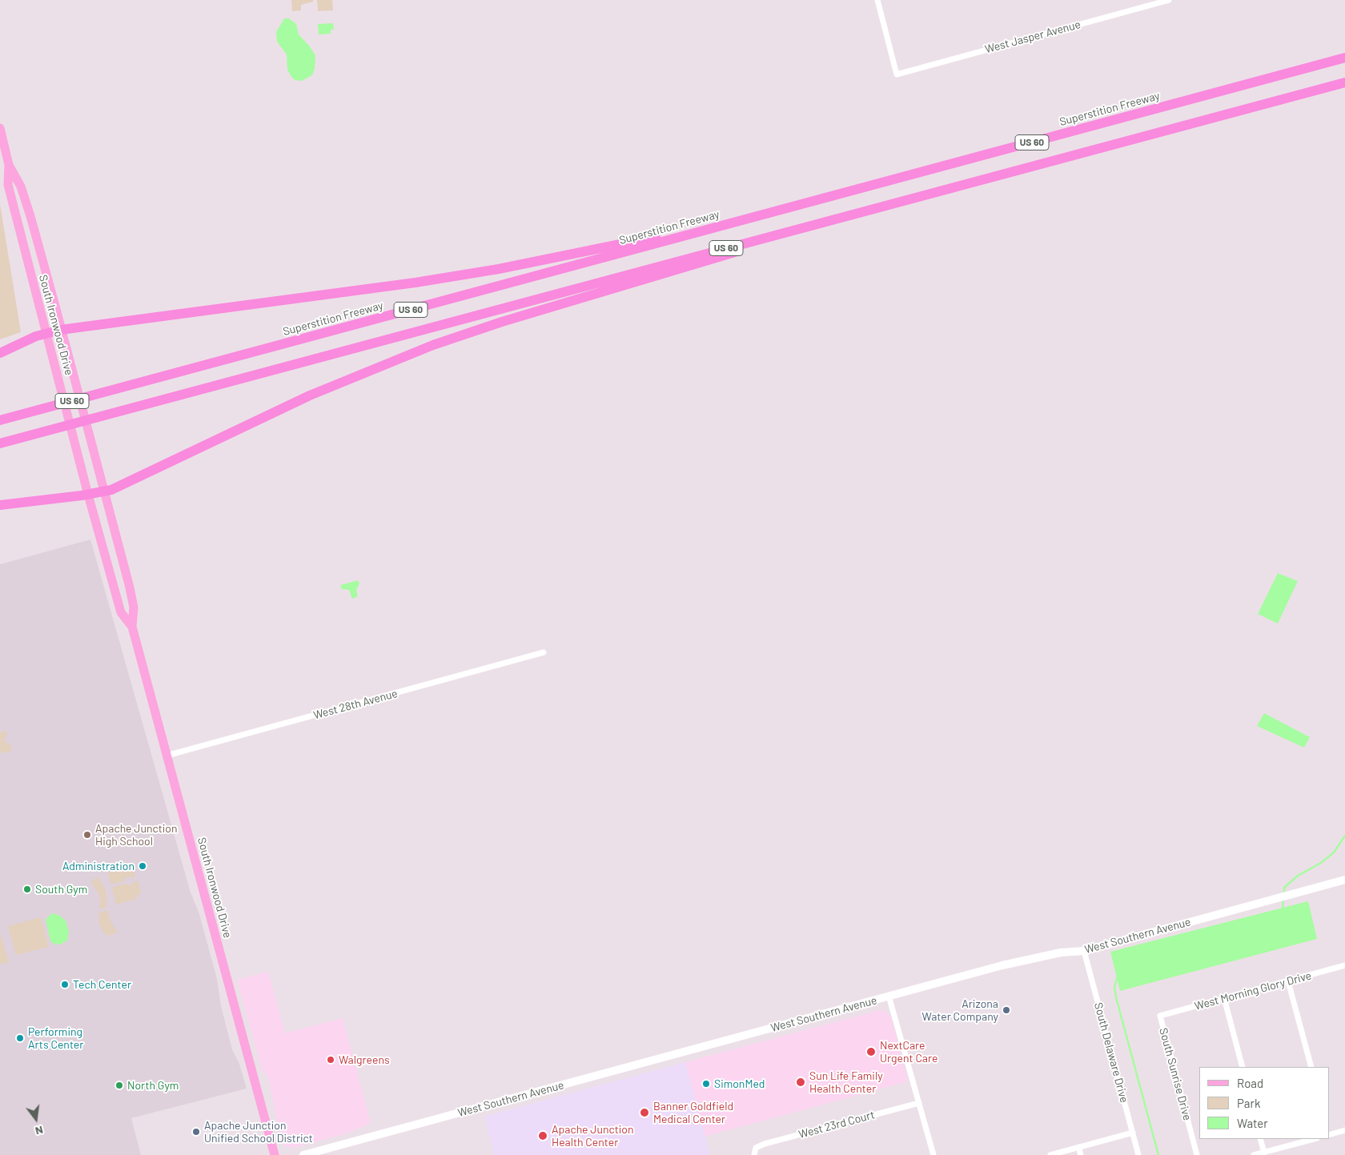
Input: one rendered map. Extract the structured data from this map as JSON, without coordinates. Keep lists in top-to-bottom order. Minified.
{"streets":{"highway":["Superstition Freeway","US 60"],"main road":["South Ironwood Drive","West Southern Avenue"],"street":["West Jasper Avenue","West 28th Avenue","West Morning Glory Drive","South Delaware Drive","South Sunrise Drive","West 23rd Court"]},"crossings":[["South Ironwood Drive","West 28th Avenue"],["West Southern Avenue","South Delaware Drive"],["West Morning Glory Drive","South Sunrise Drive"]],"places":["Apache Junction High School","Administration","South Gym","Tech Center","Arizona Water Company","Performing Arts Center","NextCare Urgent Care","Walgreens","Sun Life Family Health Center","SimonMed","North Gym","Banner Goldfield Medical Center","Apache Junction Unified School District","Apache Junction Health Center"],"legend":["Road","Park","Water"],"north":"bottom"}
